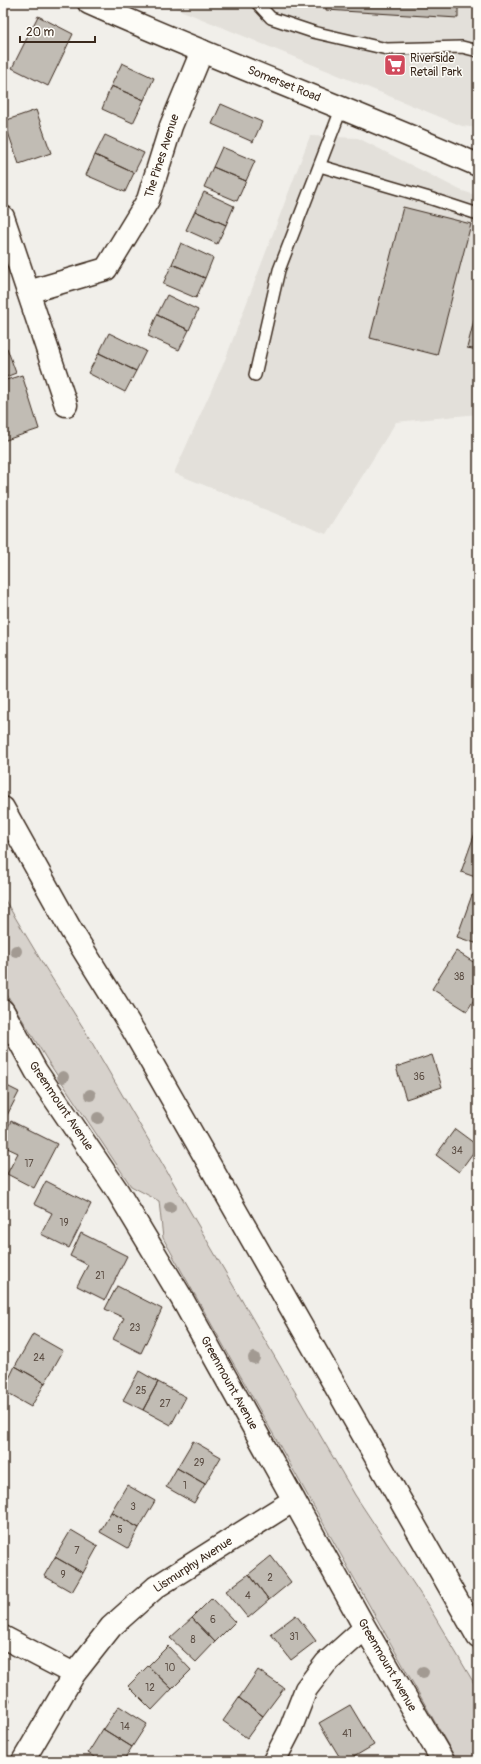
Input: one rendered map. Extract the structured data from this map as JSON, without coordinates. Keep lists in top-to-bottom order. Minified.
{"streets":{"main road":["Somerset Road","The Pines Avenue","Greenmount Avenue","Lismurphy Avenue"]},"crossings":[["Somerset Road","The Pines Avenue"],["Greenmount Avenue","Lismurphy Avenue"]],"places":{"supermarket":["Riverside Retail Park"]},"house_numbers":["38","36","34","17","19","21","23","24","25","27","29","1","3","5","7","9","2","4","6","31","8","10","12","14","41"],"scale_bar":"20 m"}
